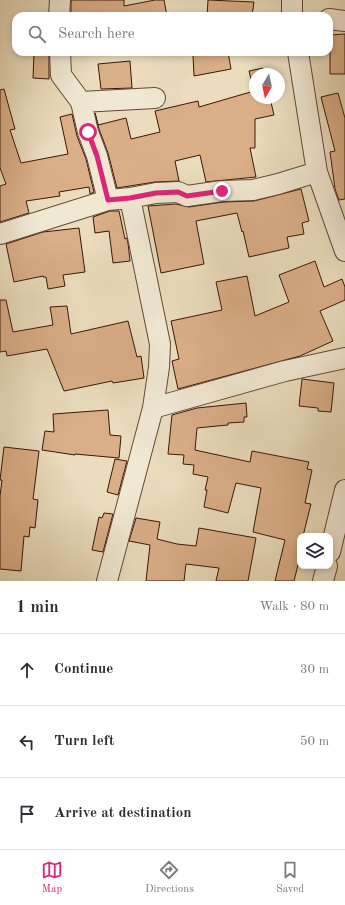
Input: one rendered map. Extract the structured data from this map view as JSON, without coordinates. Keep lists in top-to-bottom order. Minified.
{"north":"bottom","page":{"search":"Search here","heading":["1 min","Walk · 80 m"],"list":[["Continue","30 m"],["Turn left","50 m"],"Arrive at destination"],"nav":["Map","Directions","Saved"]}}
